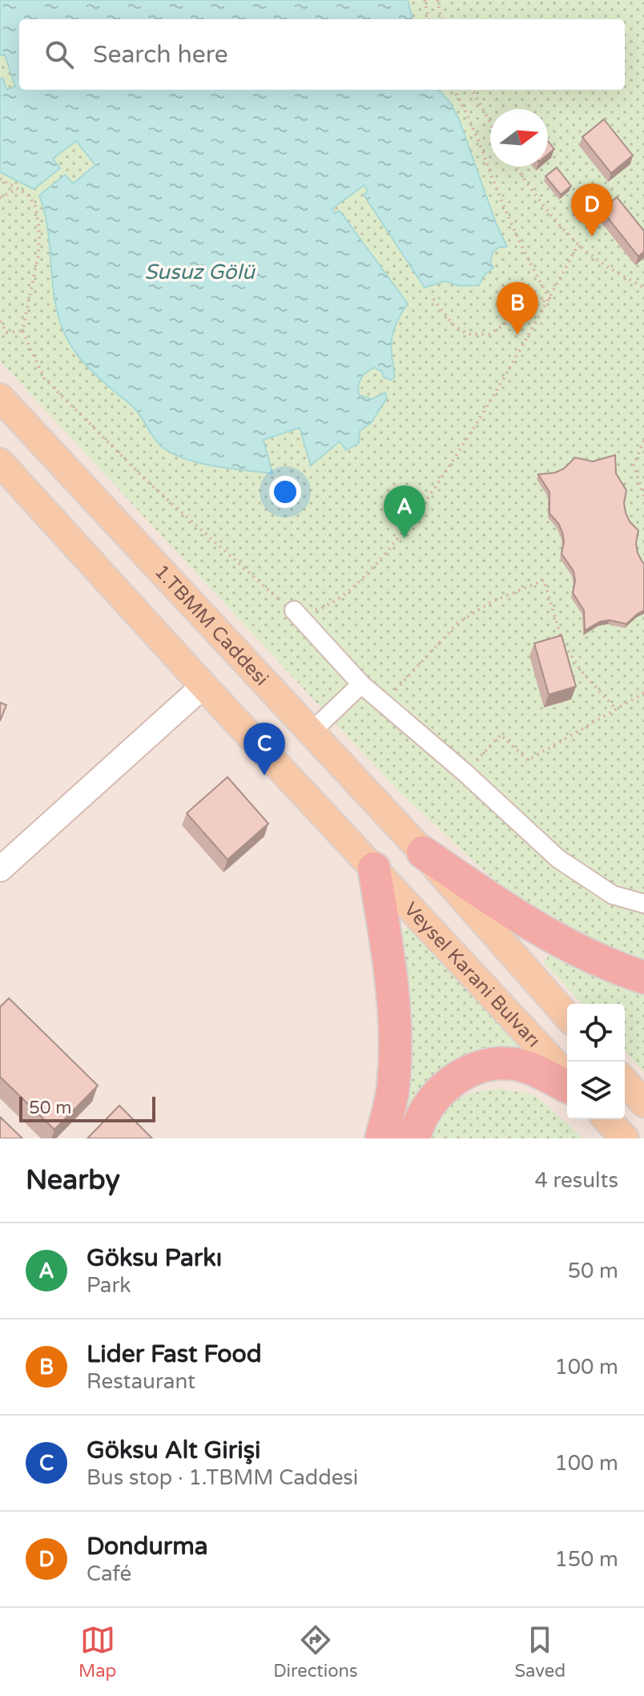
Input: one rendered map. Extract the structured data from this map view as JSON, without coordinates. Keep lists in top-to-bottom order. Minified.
{"streets":{"main road":["1.TBMM Caddesi","Veysel Karani Bulvarı"]},"water":["Susuz Gölü"],"scale_bar":"50 m","north":"right","page":{"search":"Search here","pins":["D","B","A","C"],"scale":"50 m","heading":["Nearby","4 results"],"list":[{"mark":"A","name":"Göksu Parkı","note":"Park","value":"50 m"},{"mark":"B","name":"Lider Fast Food","note":"Restaurant","value":"100 m"},{"mark":"C","name":"Göksu Alt Girişi","note":"Bus stop · 1.TBMM Caddesi","value":"100 m"},{"mark":"D","name":"Dondurma","note":"Café","value":"150 m"}],"nav":["Map","Directions","Saved"]}}
